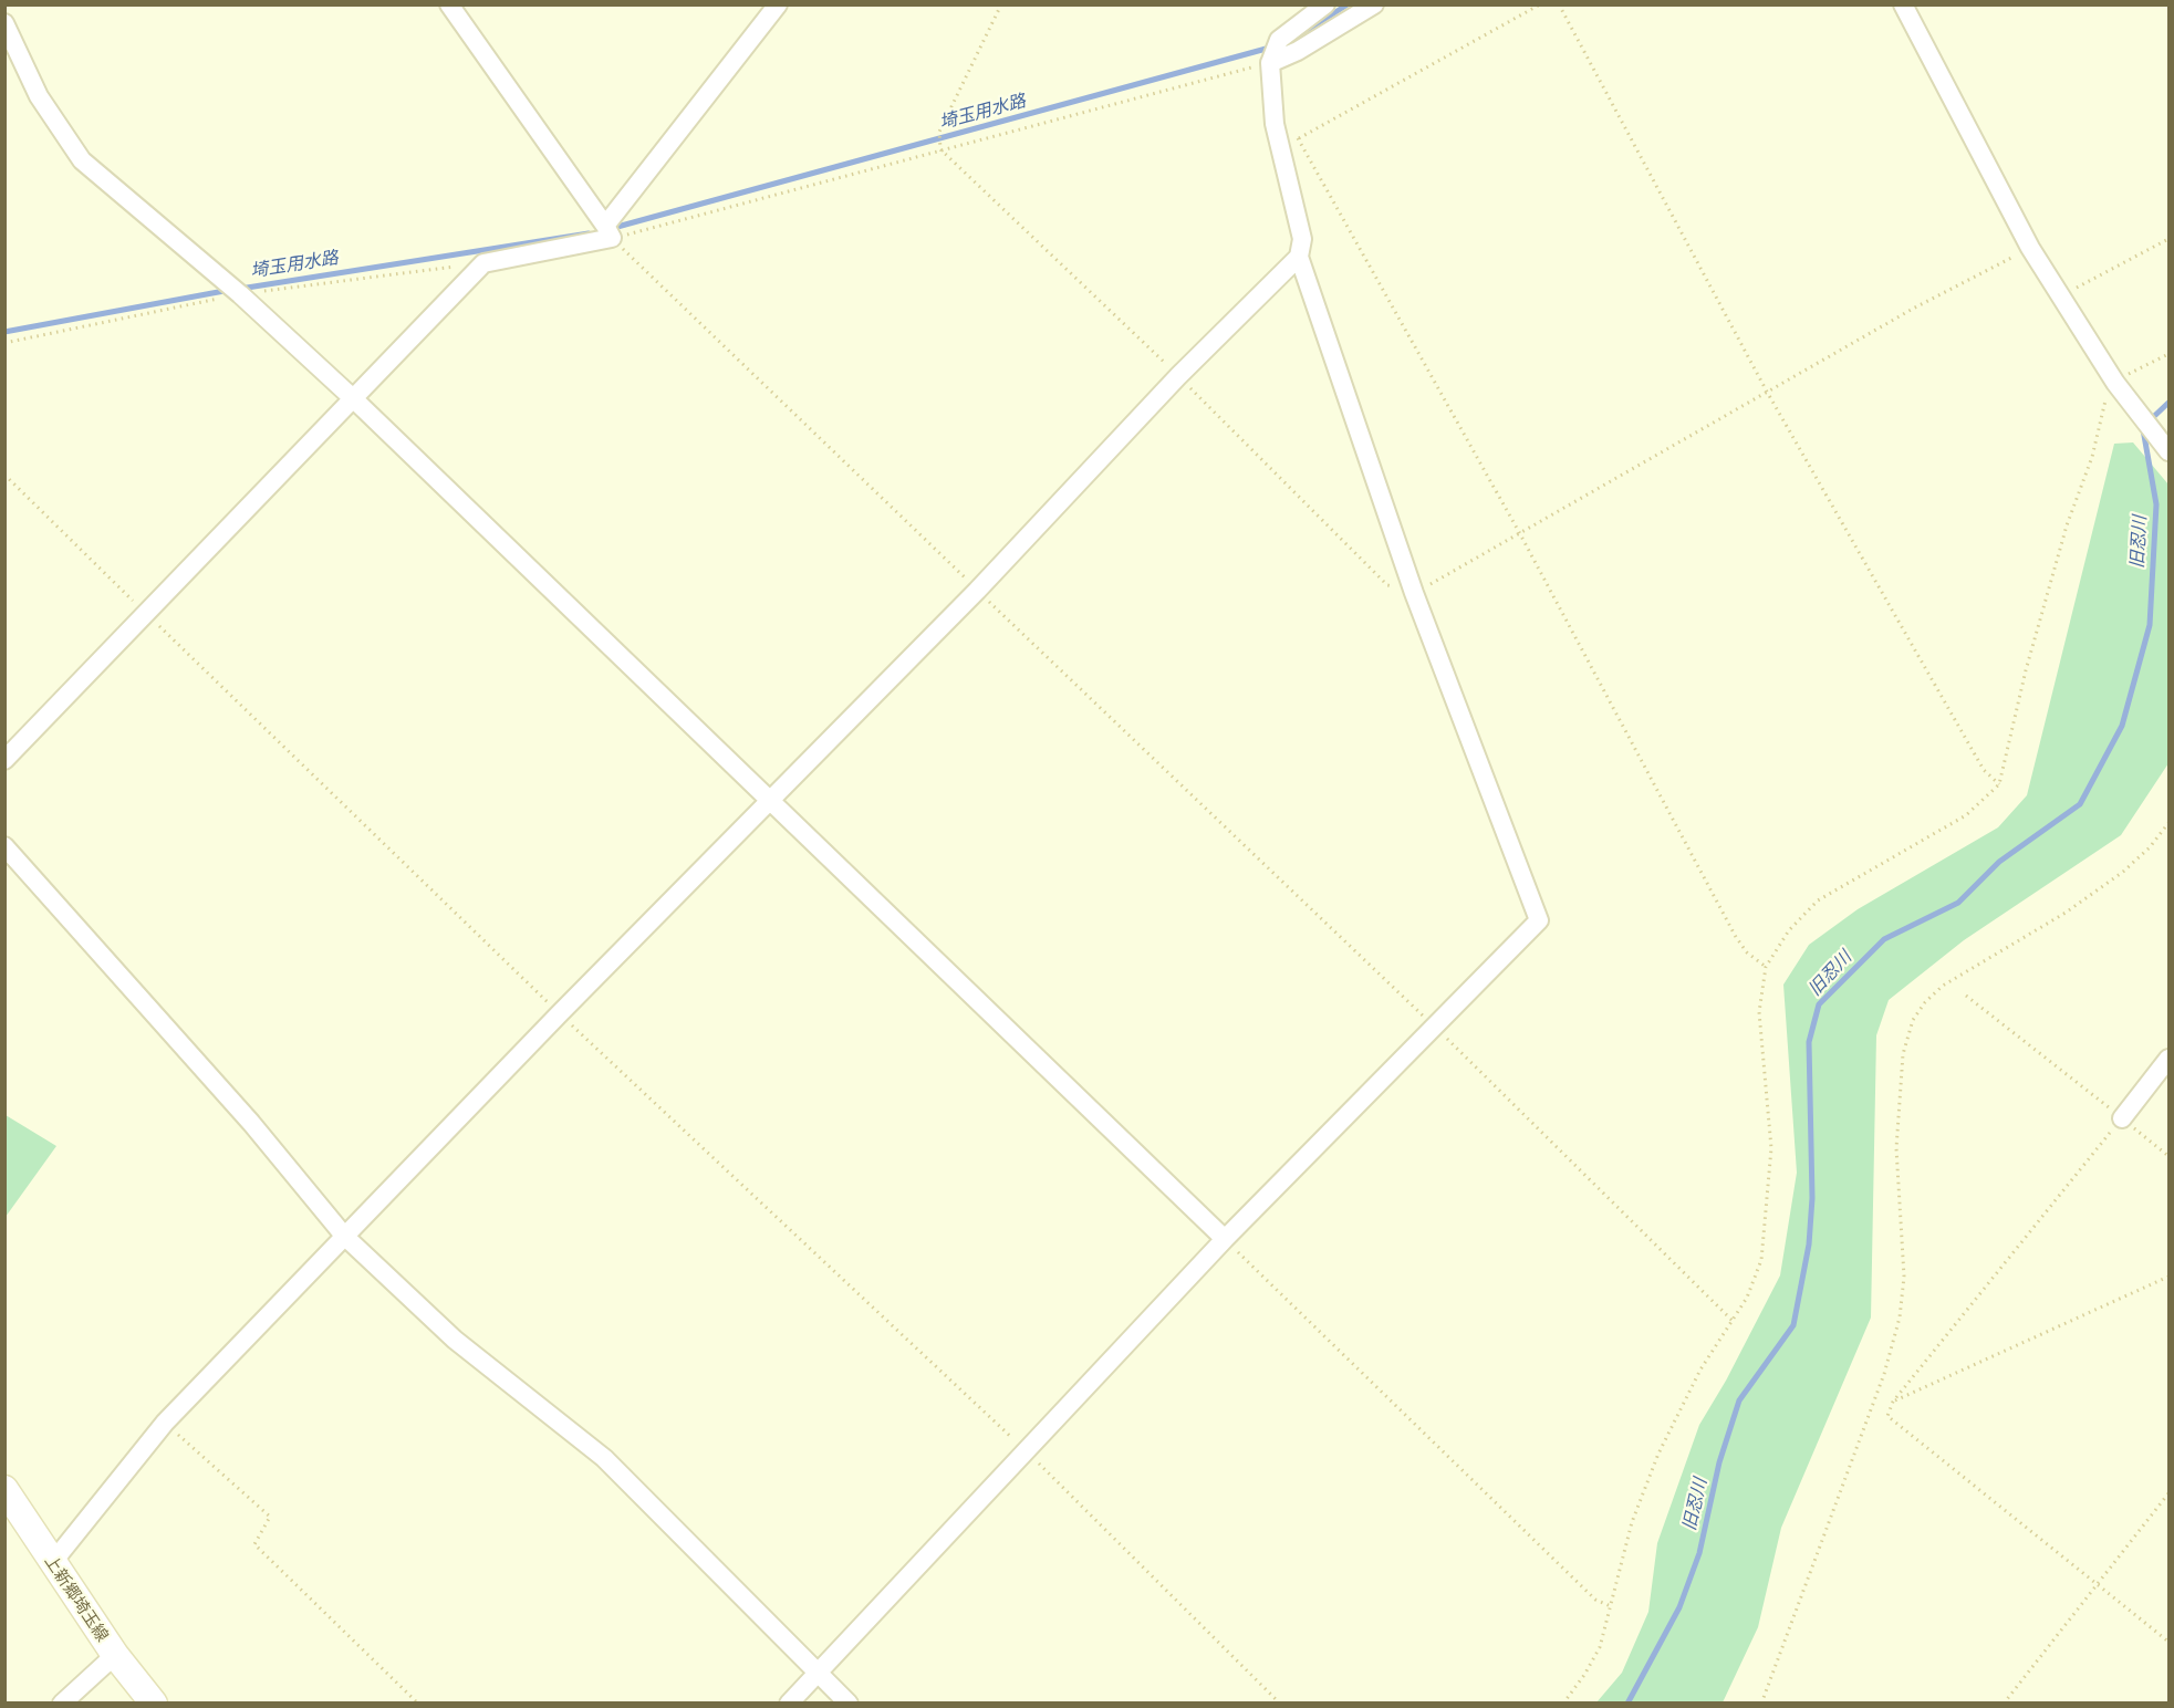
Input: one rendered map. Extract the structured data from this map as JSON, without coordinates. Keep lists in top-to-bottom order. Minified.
{"streets":{"main road":["上新郷埼玉線"]},"water":["埼玉用水路","旧忍川"]}
